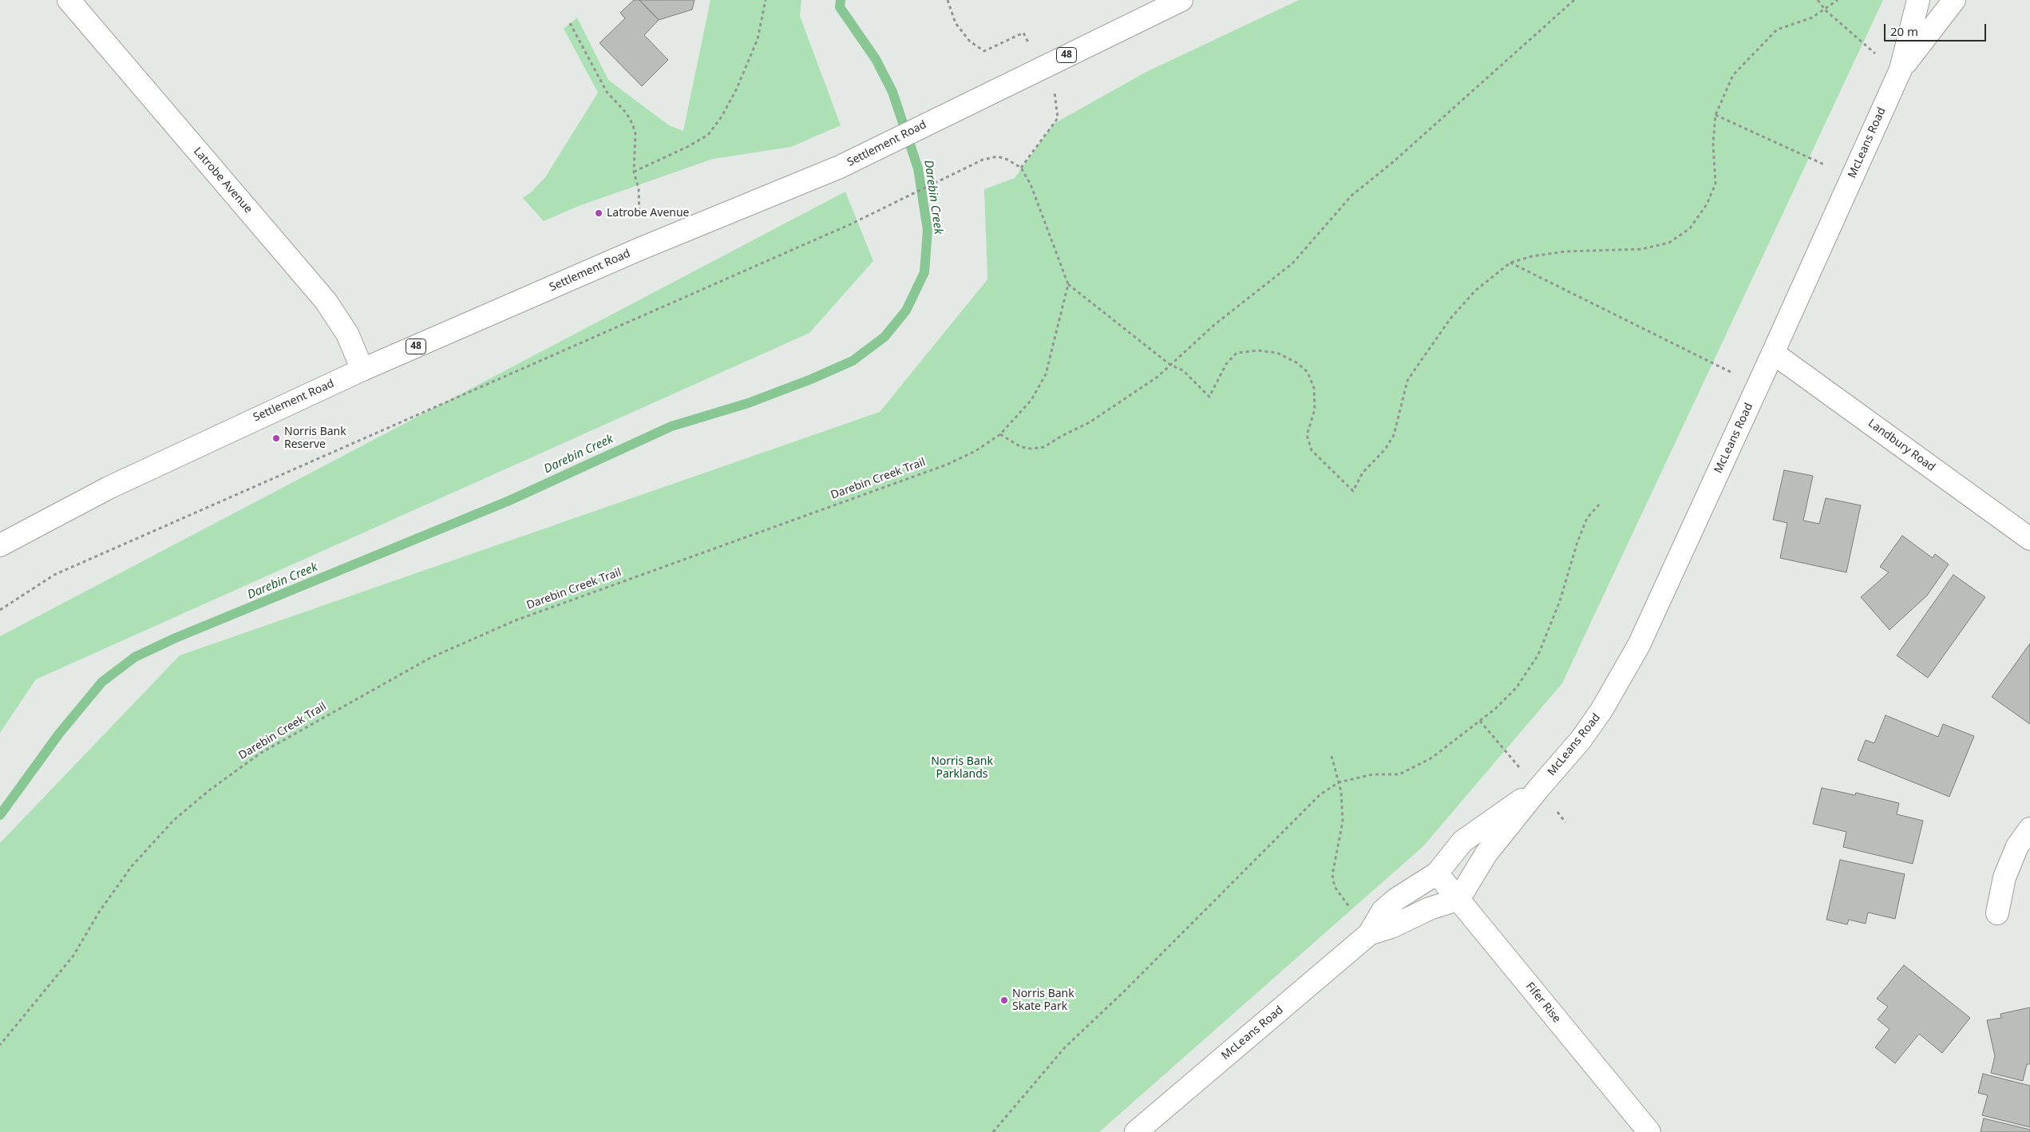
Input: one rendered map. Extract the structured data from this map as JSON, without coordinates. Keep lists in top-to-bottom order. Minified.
{"streets":{"street":["48","McLeans Road","Settlement Road","Latrobe Avenue","Landbury Road","Fifer Rise"],"path":["Darebin Creek Trail"]},"crossings":[["McLeans Road","Landbury Road"],["McLeans Road","Fifer Rise"],["Settlement Road","Latrobe Avenue"]],"water":["Darebin Creek"],"parks":["Norris Bank Parklands"],"places":["Latrobe Avenue","Norris Bank Reserve","Norris Bank Skate Park"],"scale_bar":"20 m"}
